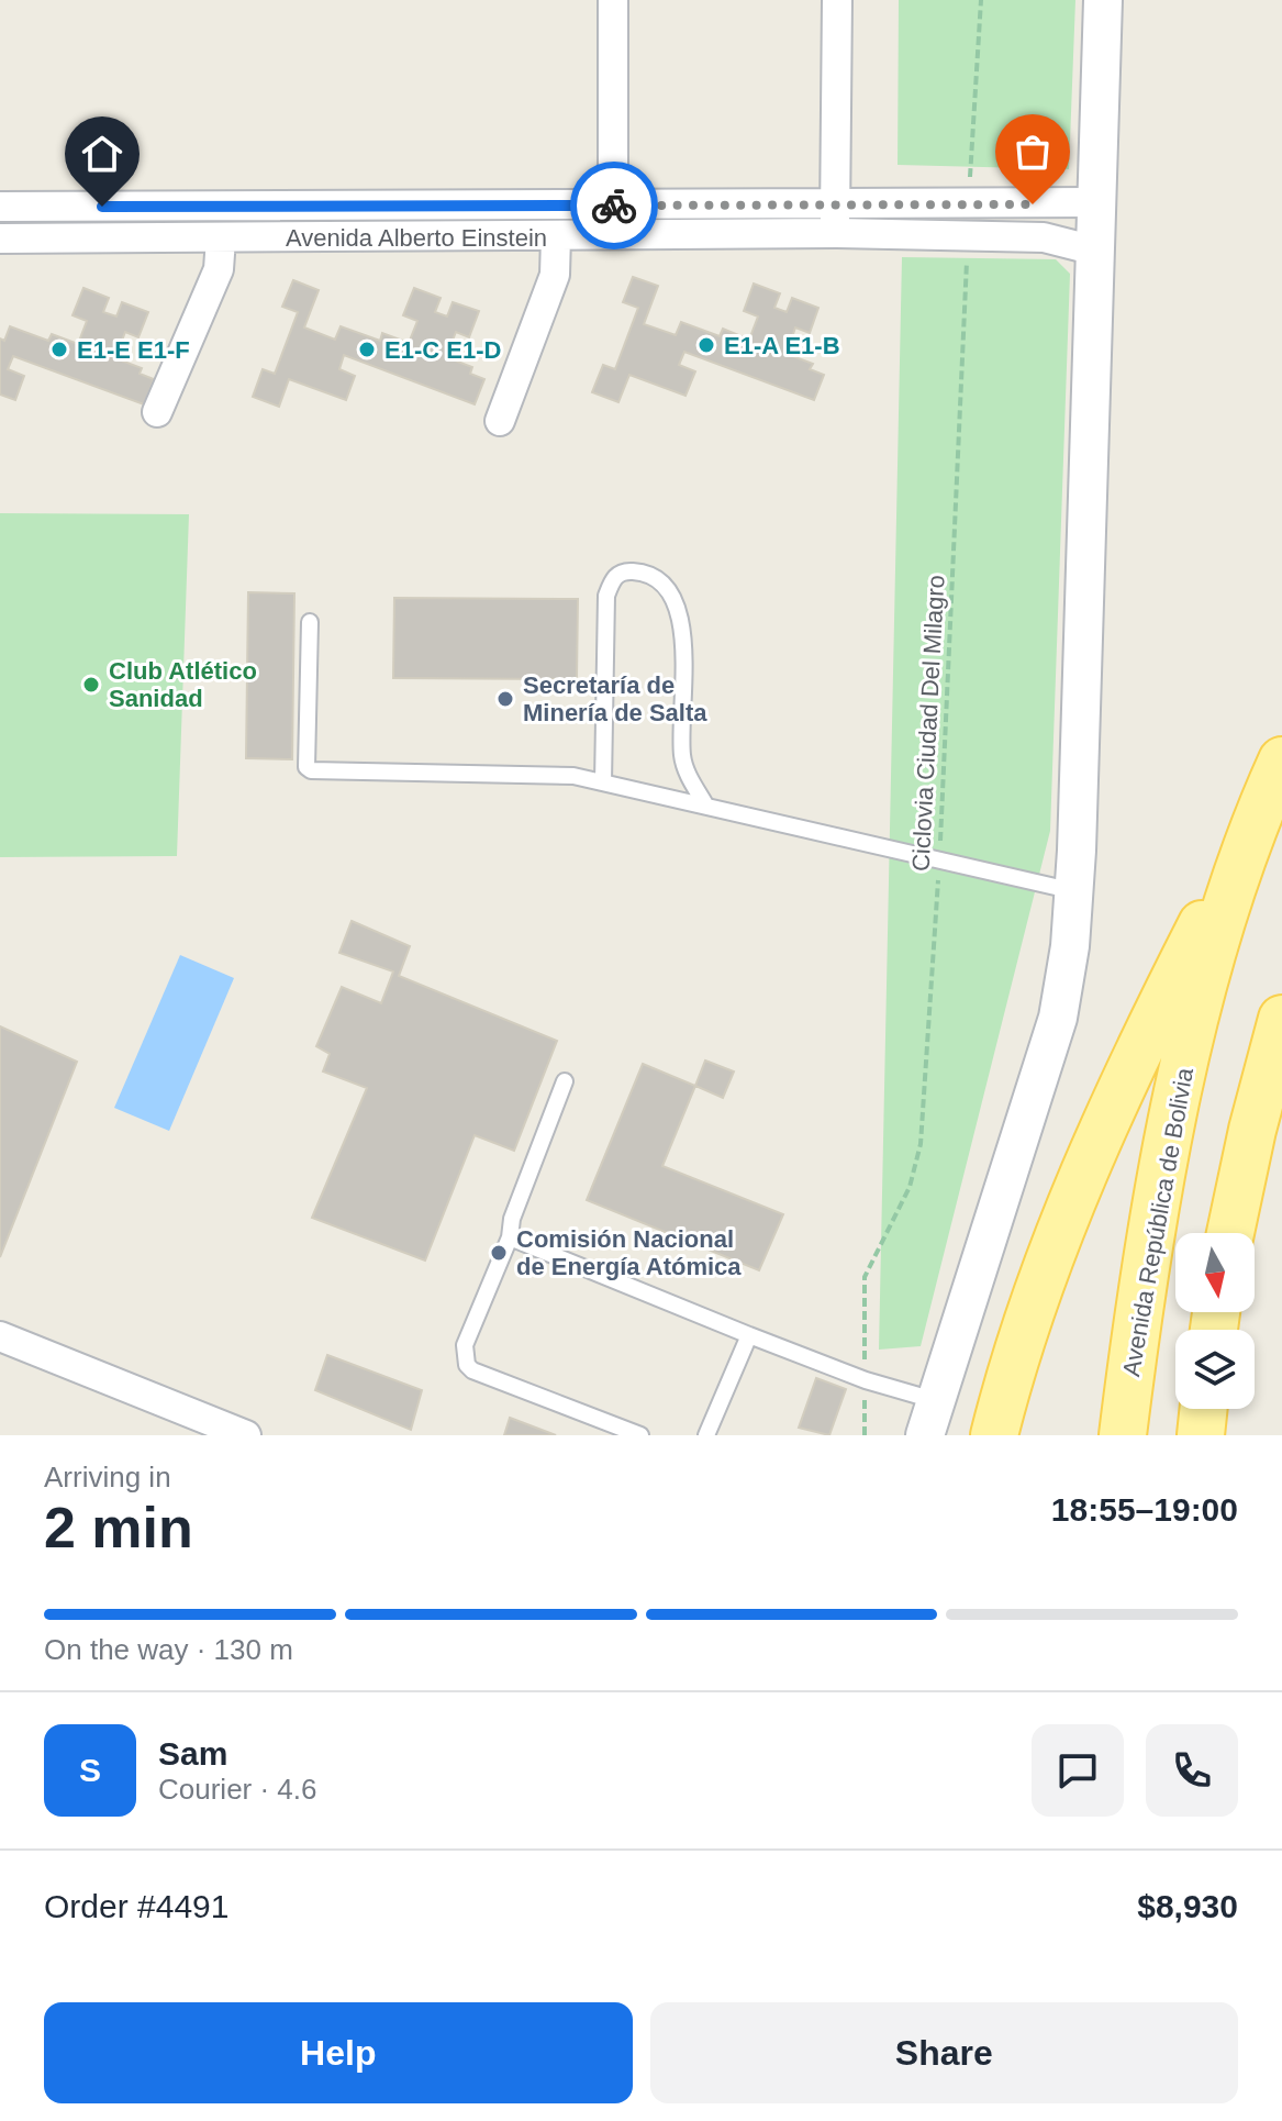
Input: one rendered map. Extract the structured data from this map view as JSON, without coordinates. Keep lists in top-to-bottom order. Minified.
{"streets":{"main road":["Avenida República de Bolivia"],"street":["Avenida Alberto Einstein"],"path":["Ciclovia Ciudad Del Milagro"]},"crossings":[["Avenida Alberto Einstein","Ciclovia Ciudad Del Milagro"]],"places":["E1-A E1-B","E1-E E1-F","E1-C E1-D","Club Atlético Sanidad","Secretaría de Minería de Salta","Comisión Nacional de Energía Atómica"],"north":"bottom","page":{"heading":["2 min","Arriving in","18:55–19:00"],"panel":["Sam","Courier · 4.6","Order #4491","$8,930"],"bar":"On the way · 130 m","round":"S","buttons":["Help","Share"]}}
